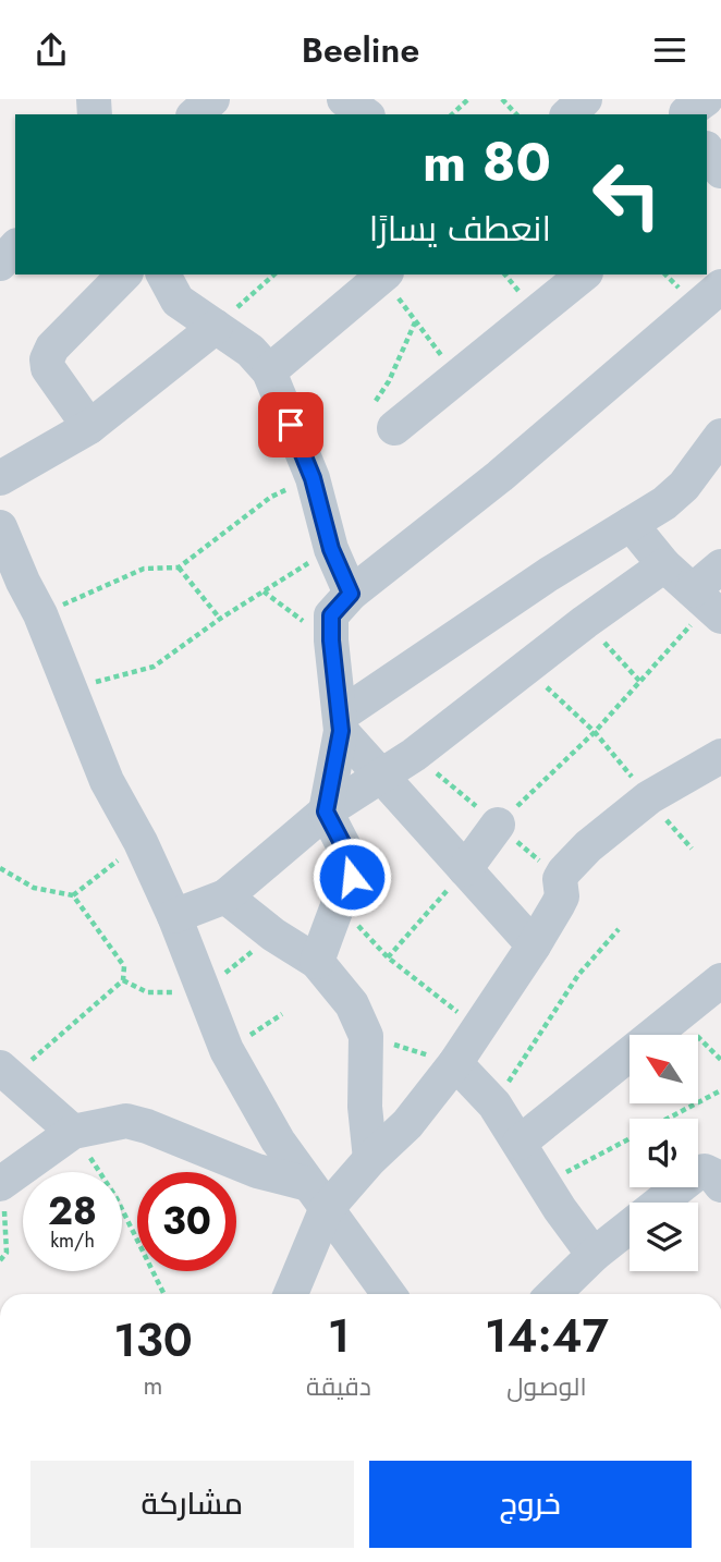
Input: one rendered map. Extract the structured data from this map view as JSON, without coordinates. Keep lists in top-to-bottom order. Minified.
{"north":"top left","page":{"header":"Beeline","turn":["80 m","انعطف يسارًا"],"speed":"28 km/h","limit":"30","eta":["14:47","الوصول","1","دقيقة","130","m"],"buttons":["خروج","مشاركة"]}}
